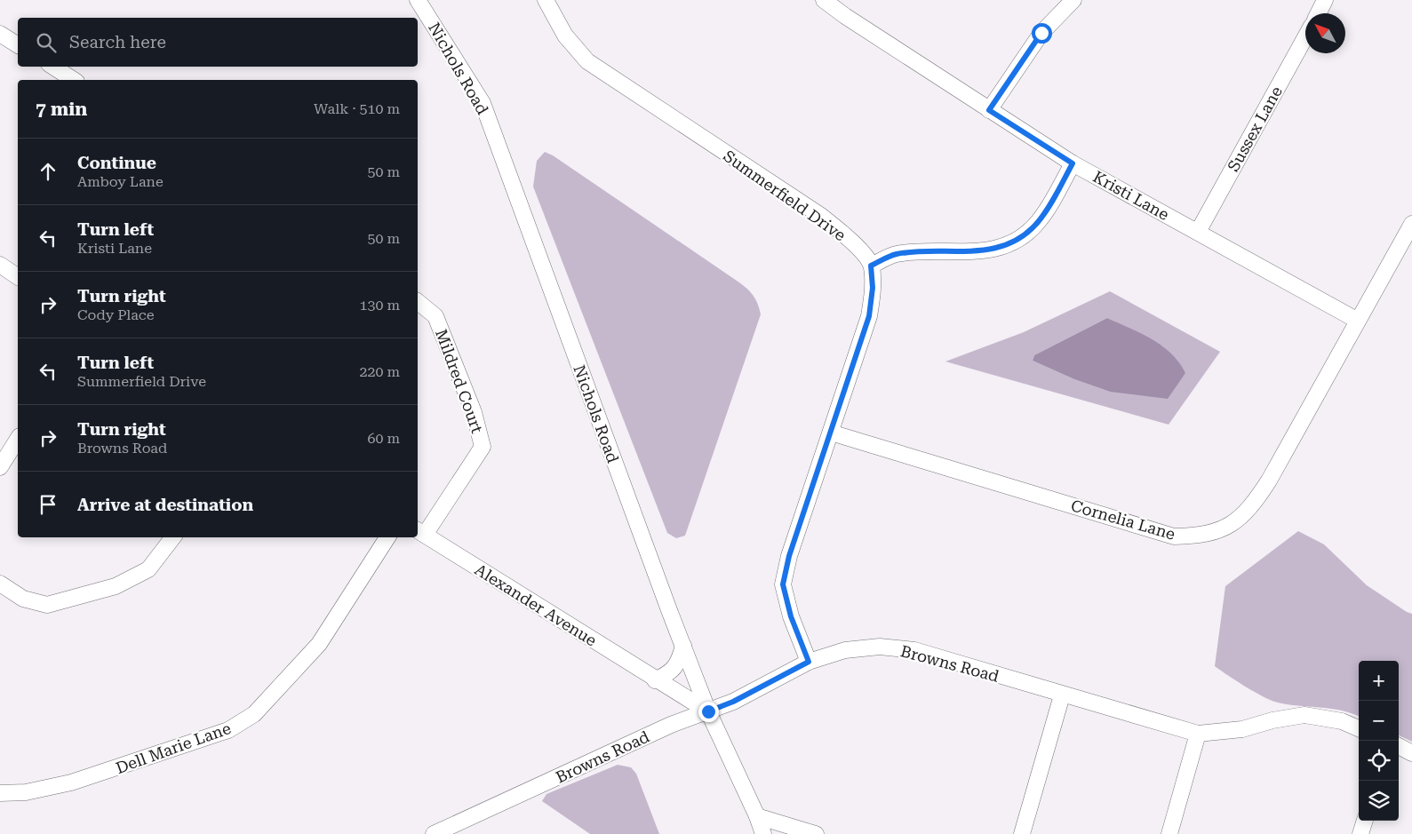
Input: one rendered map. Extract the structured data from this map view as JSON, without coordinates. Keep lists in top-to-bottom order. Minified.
{"streets":{"street":["Nichols Road","Sussex Lane","Summerfield Drive","Kristi Lane","Mildred Court","Cornelia Lane","Alexander Avenue","Browns Road","Dell Marie Lane"]},"crossings":[["Nichols Road","Alexander Avenue"],["Nichols Road","Browns Road"],["Sussex Lane","Kristi Lane"],["Kristi Lane","Cornelia Lane"],["Mildred Court","Alexander Avenue"],["Alexander Avenue","Browns Road"]],"north":"top left","page":{"search":"Search here","heading":["7 min","Walk · 510 m"],"list":[["Continue","Amboy Lane","50 m"],["Turn left","Kristi Lane","50 m"],["Turn right","Cody Place","130 m"],["Turn left","Summerfield Drive","220 m"],["Turn right","Browns Road","60 m"],"Arrive at destination"],"map_buttons":["+","−"]}}
